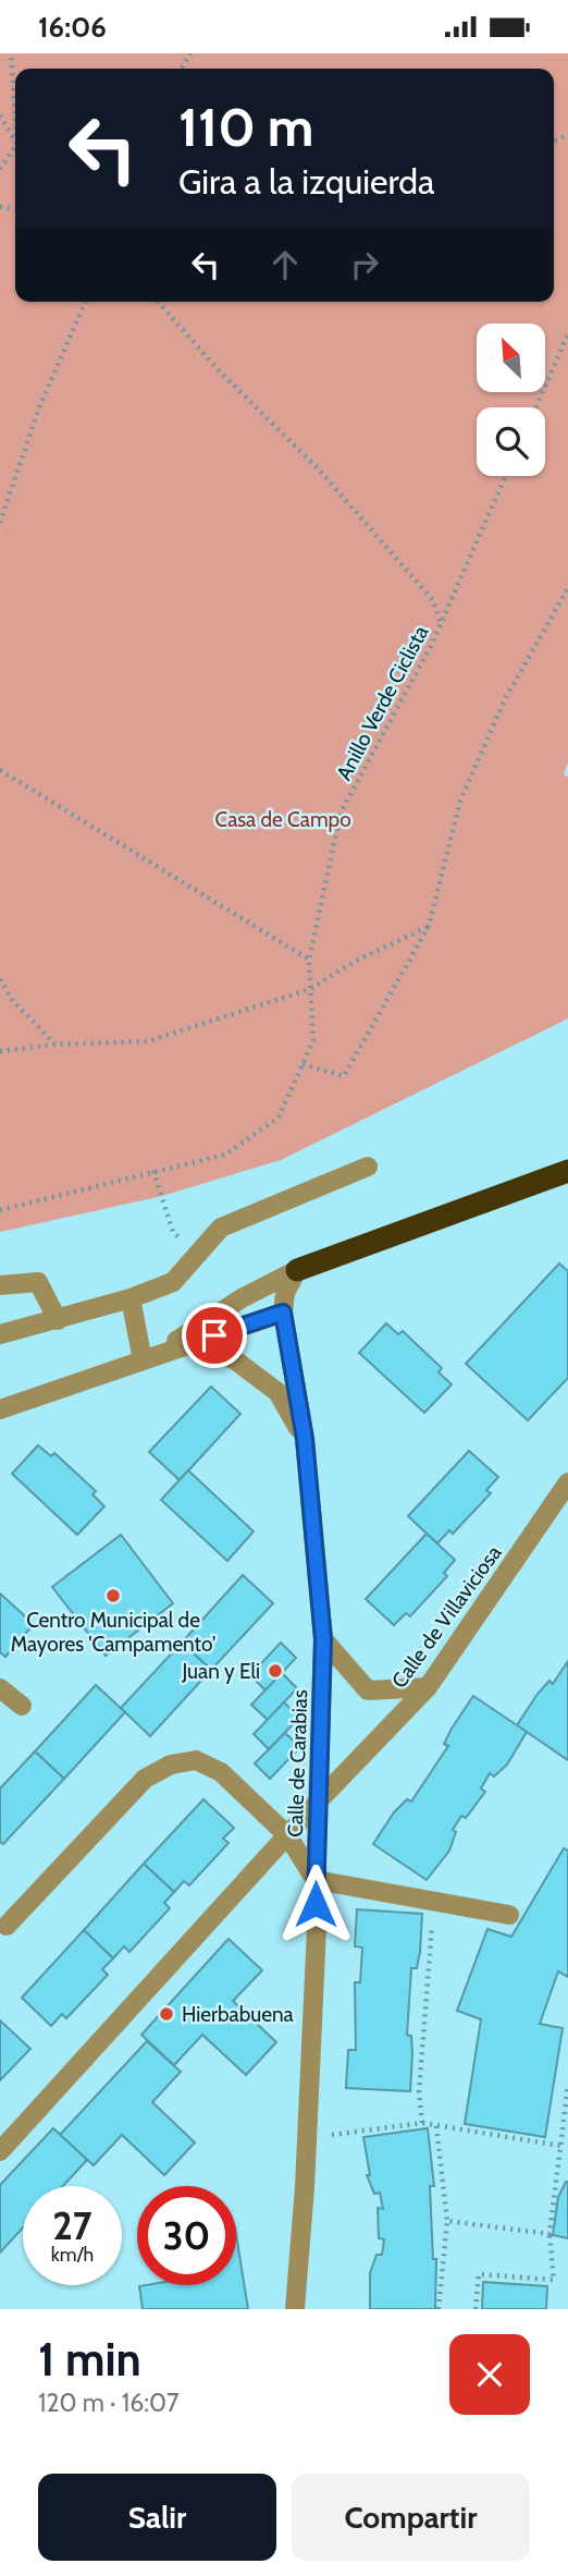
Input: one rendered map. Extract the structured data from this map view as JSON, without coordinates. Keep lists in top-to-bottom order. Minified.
{"streets":{"street":["Calle de Villaviciosa","Calle de Carabias"],"path":["Anillo Verde Ciclista"]},"crossings":[["Calle de Villaviciosa","Calle de Carabias"]],"parks":["Casa de Campo"],"places":["Centro Municipal de Mayores 'Campamento'","Juan y Eli","Hierbabuena"],"north":"top left","page":{"status":"16:06","turn":["110 m","Gira a la izquierda"],"speed":"27 km/h","limit":"30","heading":["1 min","120 m · 16:07"],"buttons":["Salir","Compartir"]}}
